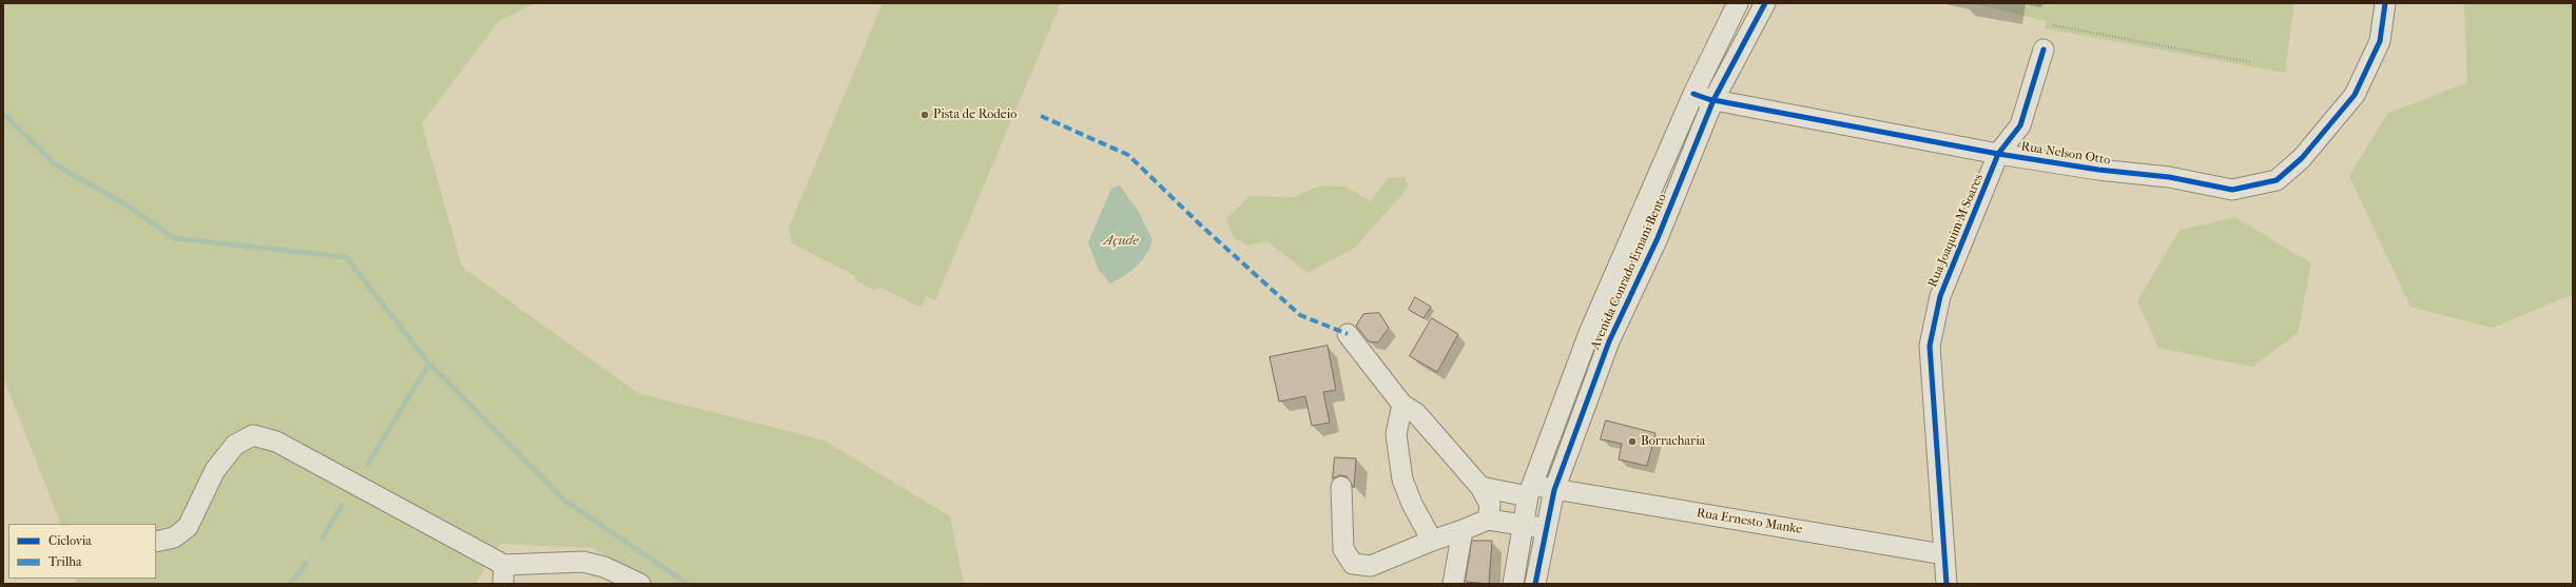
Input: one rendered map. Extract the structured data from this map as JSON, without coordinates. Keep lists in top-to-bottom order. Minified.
{"streets":{"street":["Rua Nelson Otto","Rua Joaquim M Soares","Avenida Conrado Ernani Bento","Rua Ernesto Manke"]},"crossings":[["Rua Nelson Otto","Rua Joaquim M Soares"],["Rua Nelson Otto","Avenida Conrado Ernani Bento"],["Rua Joaquim M Soares","Rua Ernesto Manke"],["Avenida Conrado Ernani Bento","Rua Ernesto Manke"]],"water":["Açude"],"places":["Pista de Rodeio","Borracharia"],"legend":["Ciclovia","Trilha"]}
